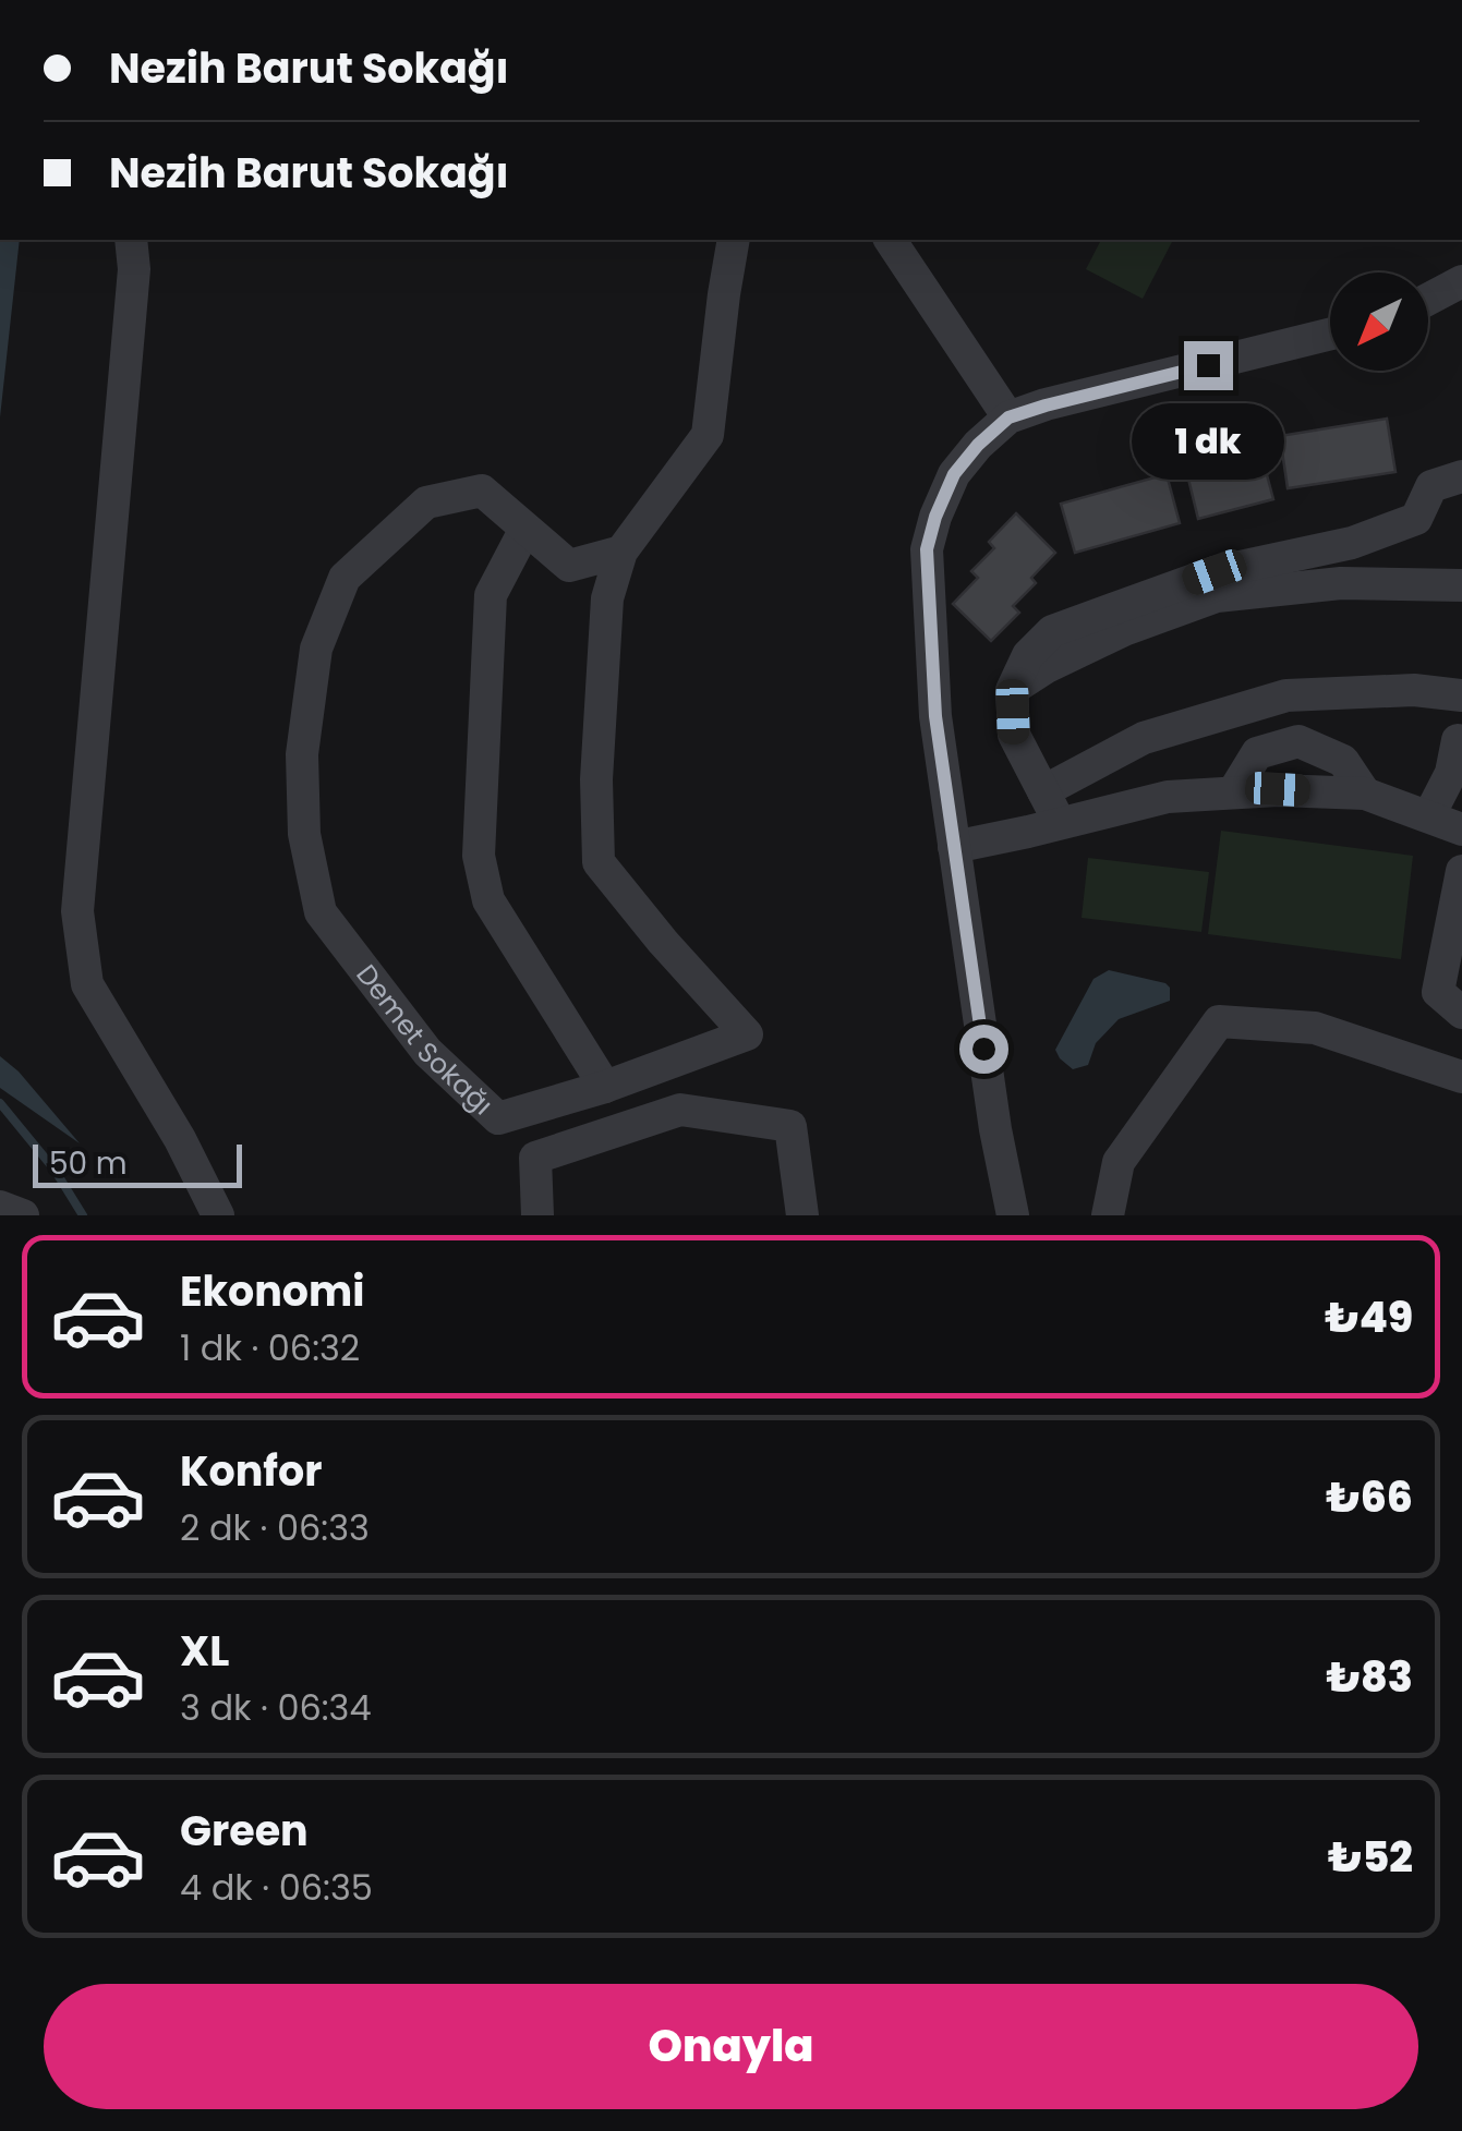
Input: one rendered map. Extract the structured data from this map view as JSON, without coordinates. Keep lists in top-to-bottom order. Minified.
{"streets":{"street":["Demet Sokağı"]},"scale_bar":"50 m","north":"bottom left","page":{"banner":["Nezih Barut Sokağı","Nezih Barut Sokağı"],"bubble":"1 dk","scale":"50 m","list":[{"name":"Ekonomi","note":"1 dk · 06:32","value":"₺49"},{"name":"Konfor","note":"2 dk · 06:33","value":"₺66"},{"name":"XL","note":"3 dk · 06:34","value":"₺83"},{"name":"Green","note":"4 dk · 06:35","value":"₺52"}],"buttons":"Onayla"}}
